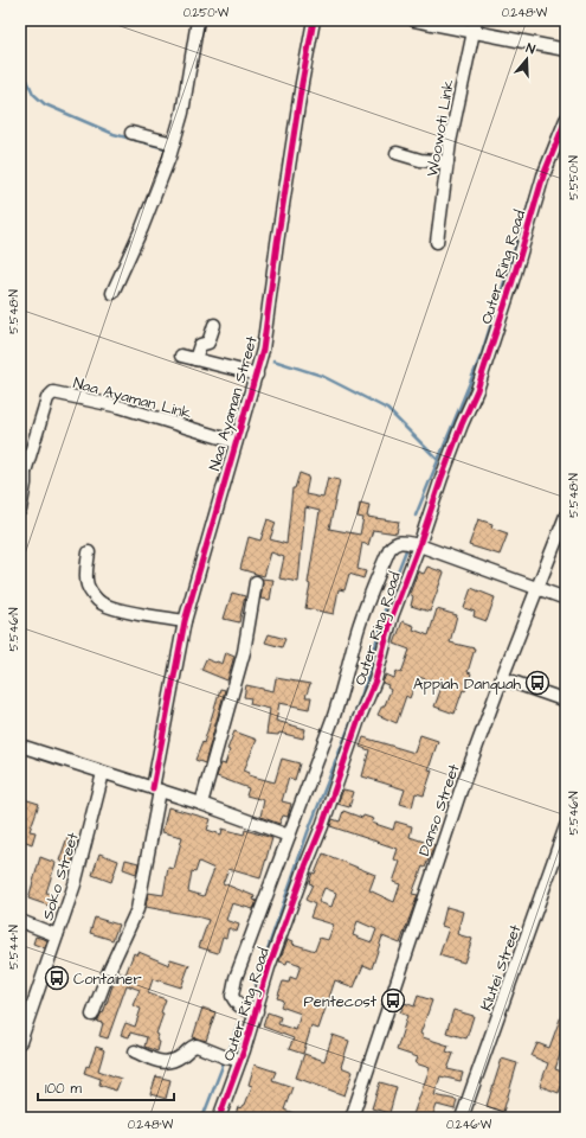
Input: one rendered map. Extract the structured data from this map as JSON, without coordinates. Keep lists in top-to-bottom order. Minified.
{"streets":{"street":["Woowoti Link","Outer Ring Road","Naa Ayaman Link","Naa Ayaman Street","Danso Street","Soko Street","Klutei Street"]},"crossings":[["Naa Ayaman Link","Naa Ayaman Street"]],"places":{"bus stop":["Appiah Danquah","Container","Pentecost"]},"scale_bar":"100 m","north":"top","coordinates":["0.250°W","0.248°W","5.550°N","5.548°N","5.546°N","5.544°N","0.246°W"]}
